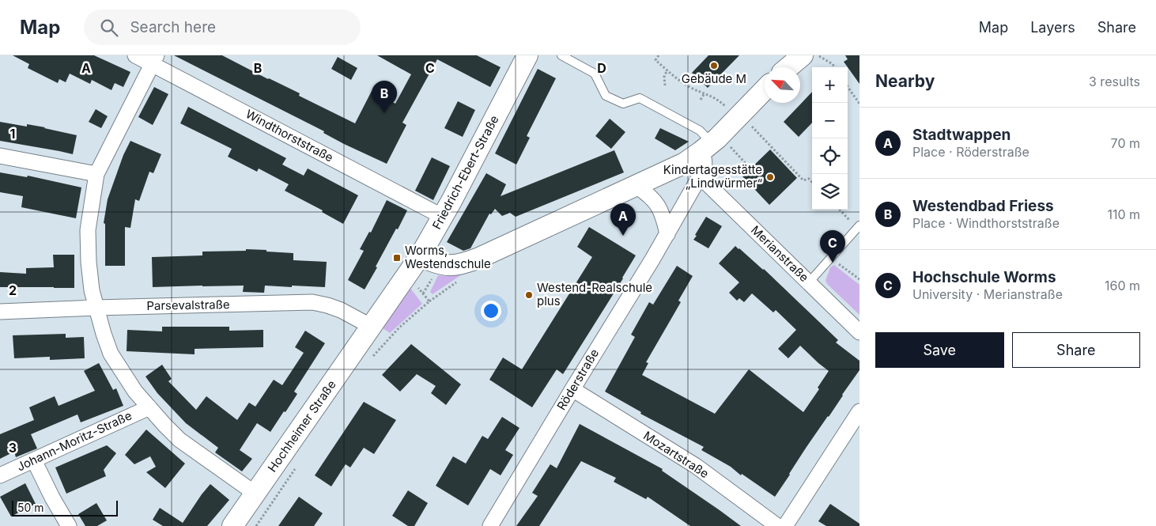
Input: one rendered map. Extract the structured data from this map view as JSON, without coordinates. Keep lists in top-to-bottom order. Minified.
{"streets":{"street":["Windthorststraße","Friedrich-Ebert-Straße","Merianstraße","Parsevalstraße","Röderstraße","Hochheimer Straße","Johann-Moritz-Straße","Mozartstraße"]},"crossings":[["Windthorststraße","Friedrich-Ebert-Straße"],["Friedrich-Ebert-Straße","Parsevalstraße"],["Friedrich-Ebert-Straße","Hochheimer Straße"],["Merianstraße","Röderstraße"],["Parsevalstraße","Hochheimer Straße"],["Röderstraße","Mozartstraße"]],"places":{"other":["Gebäude M","Kindertagesstätte „Lindwürmer“","Westend-Realschule plus"],"transit":["Worms, Westendschule"]},"scale_bar":"50 m","north":"top left","page":{"header":"Map","search":"Search here","nav":["Map","Layers","Share"],"heading":["Nearby","3 results"],"map_buttons":["+","−"],"pins":["B","A","C"],"list":[{"mark":"A","name":"Stadtwappen","note":"Place · Röderstraße","value":"70 m"},{"mark":"B","name":"Westendbad Friess","note":"Place · Windthorststraße","value":"110 m"},{"mark":"C","name":"Hochschule Worms","note":"University · Merianstraße","value":"160 m"}],"buttons":["Save","Share"],"scale":"50 m"},"grid":{"columns":["A","B","C","D"],"rows":["1","2","3"]}}
